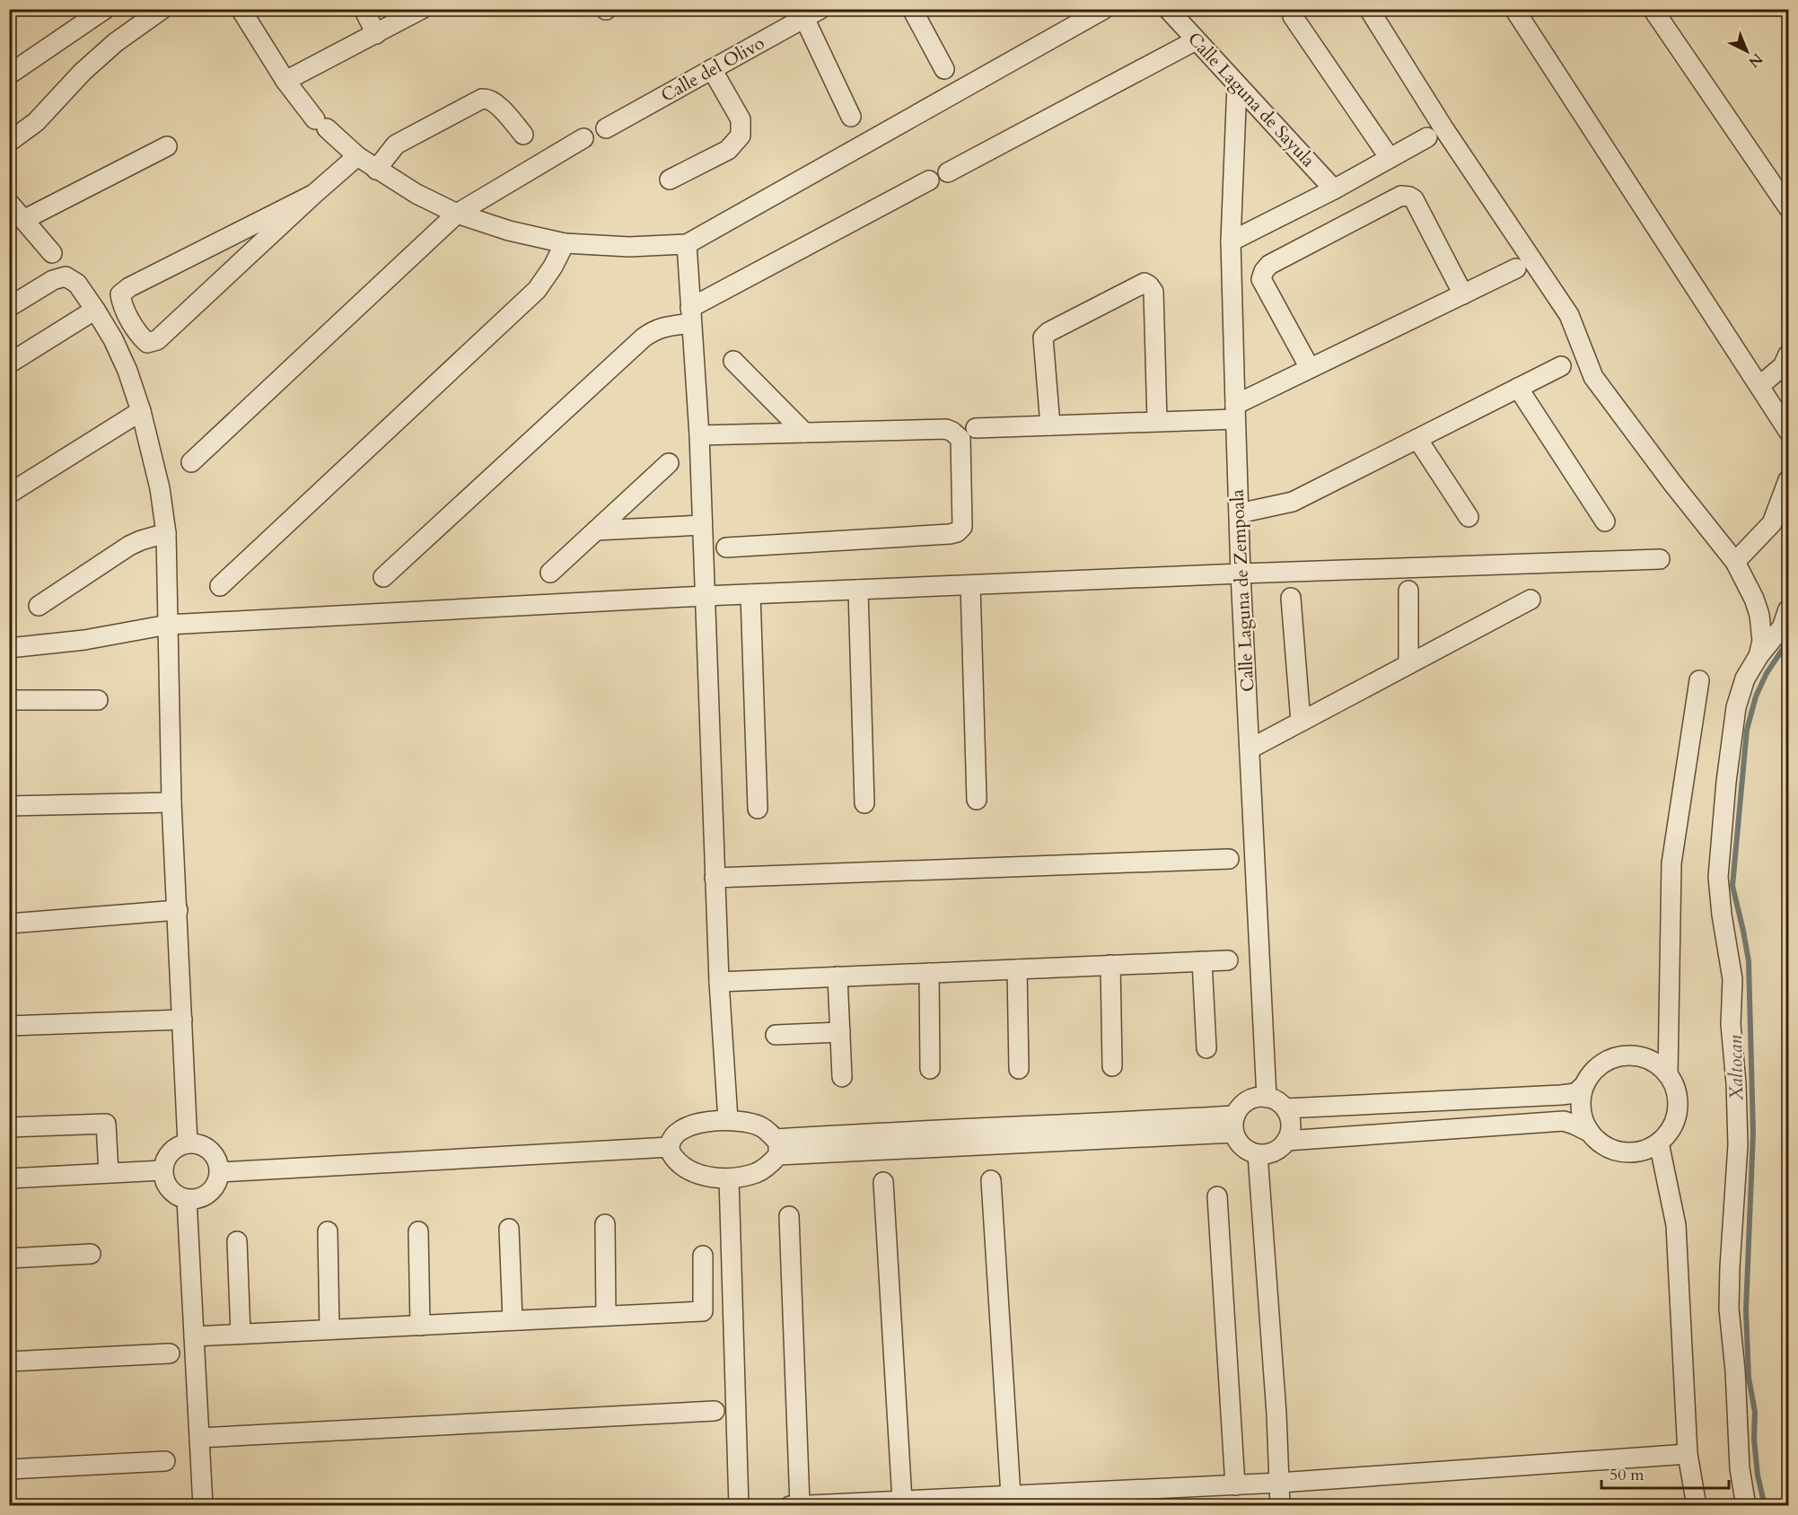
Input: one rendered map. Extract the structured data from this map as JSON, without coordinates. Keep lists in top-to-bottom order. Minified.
{"streets":{"street":["Calle del Olivo","Calle Laguna de Sayula","Calle Laguna de Zempoala"]},"crossings":[["Calle Laguna de Sayula","Calle Laguna de Zempoala"]],"water":["Xaltocan"],"scale_bar":"50 m","north":"bottom right"}
